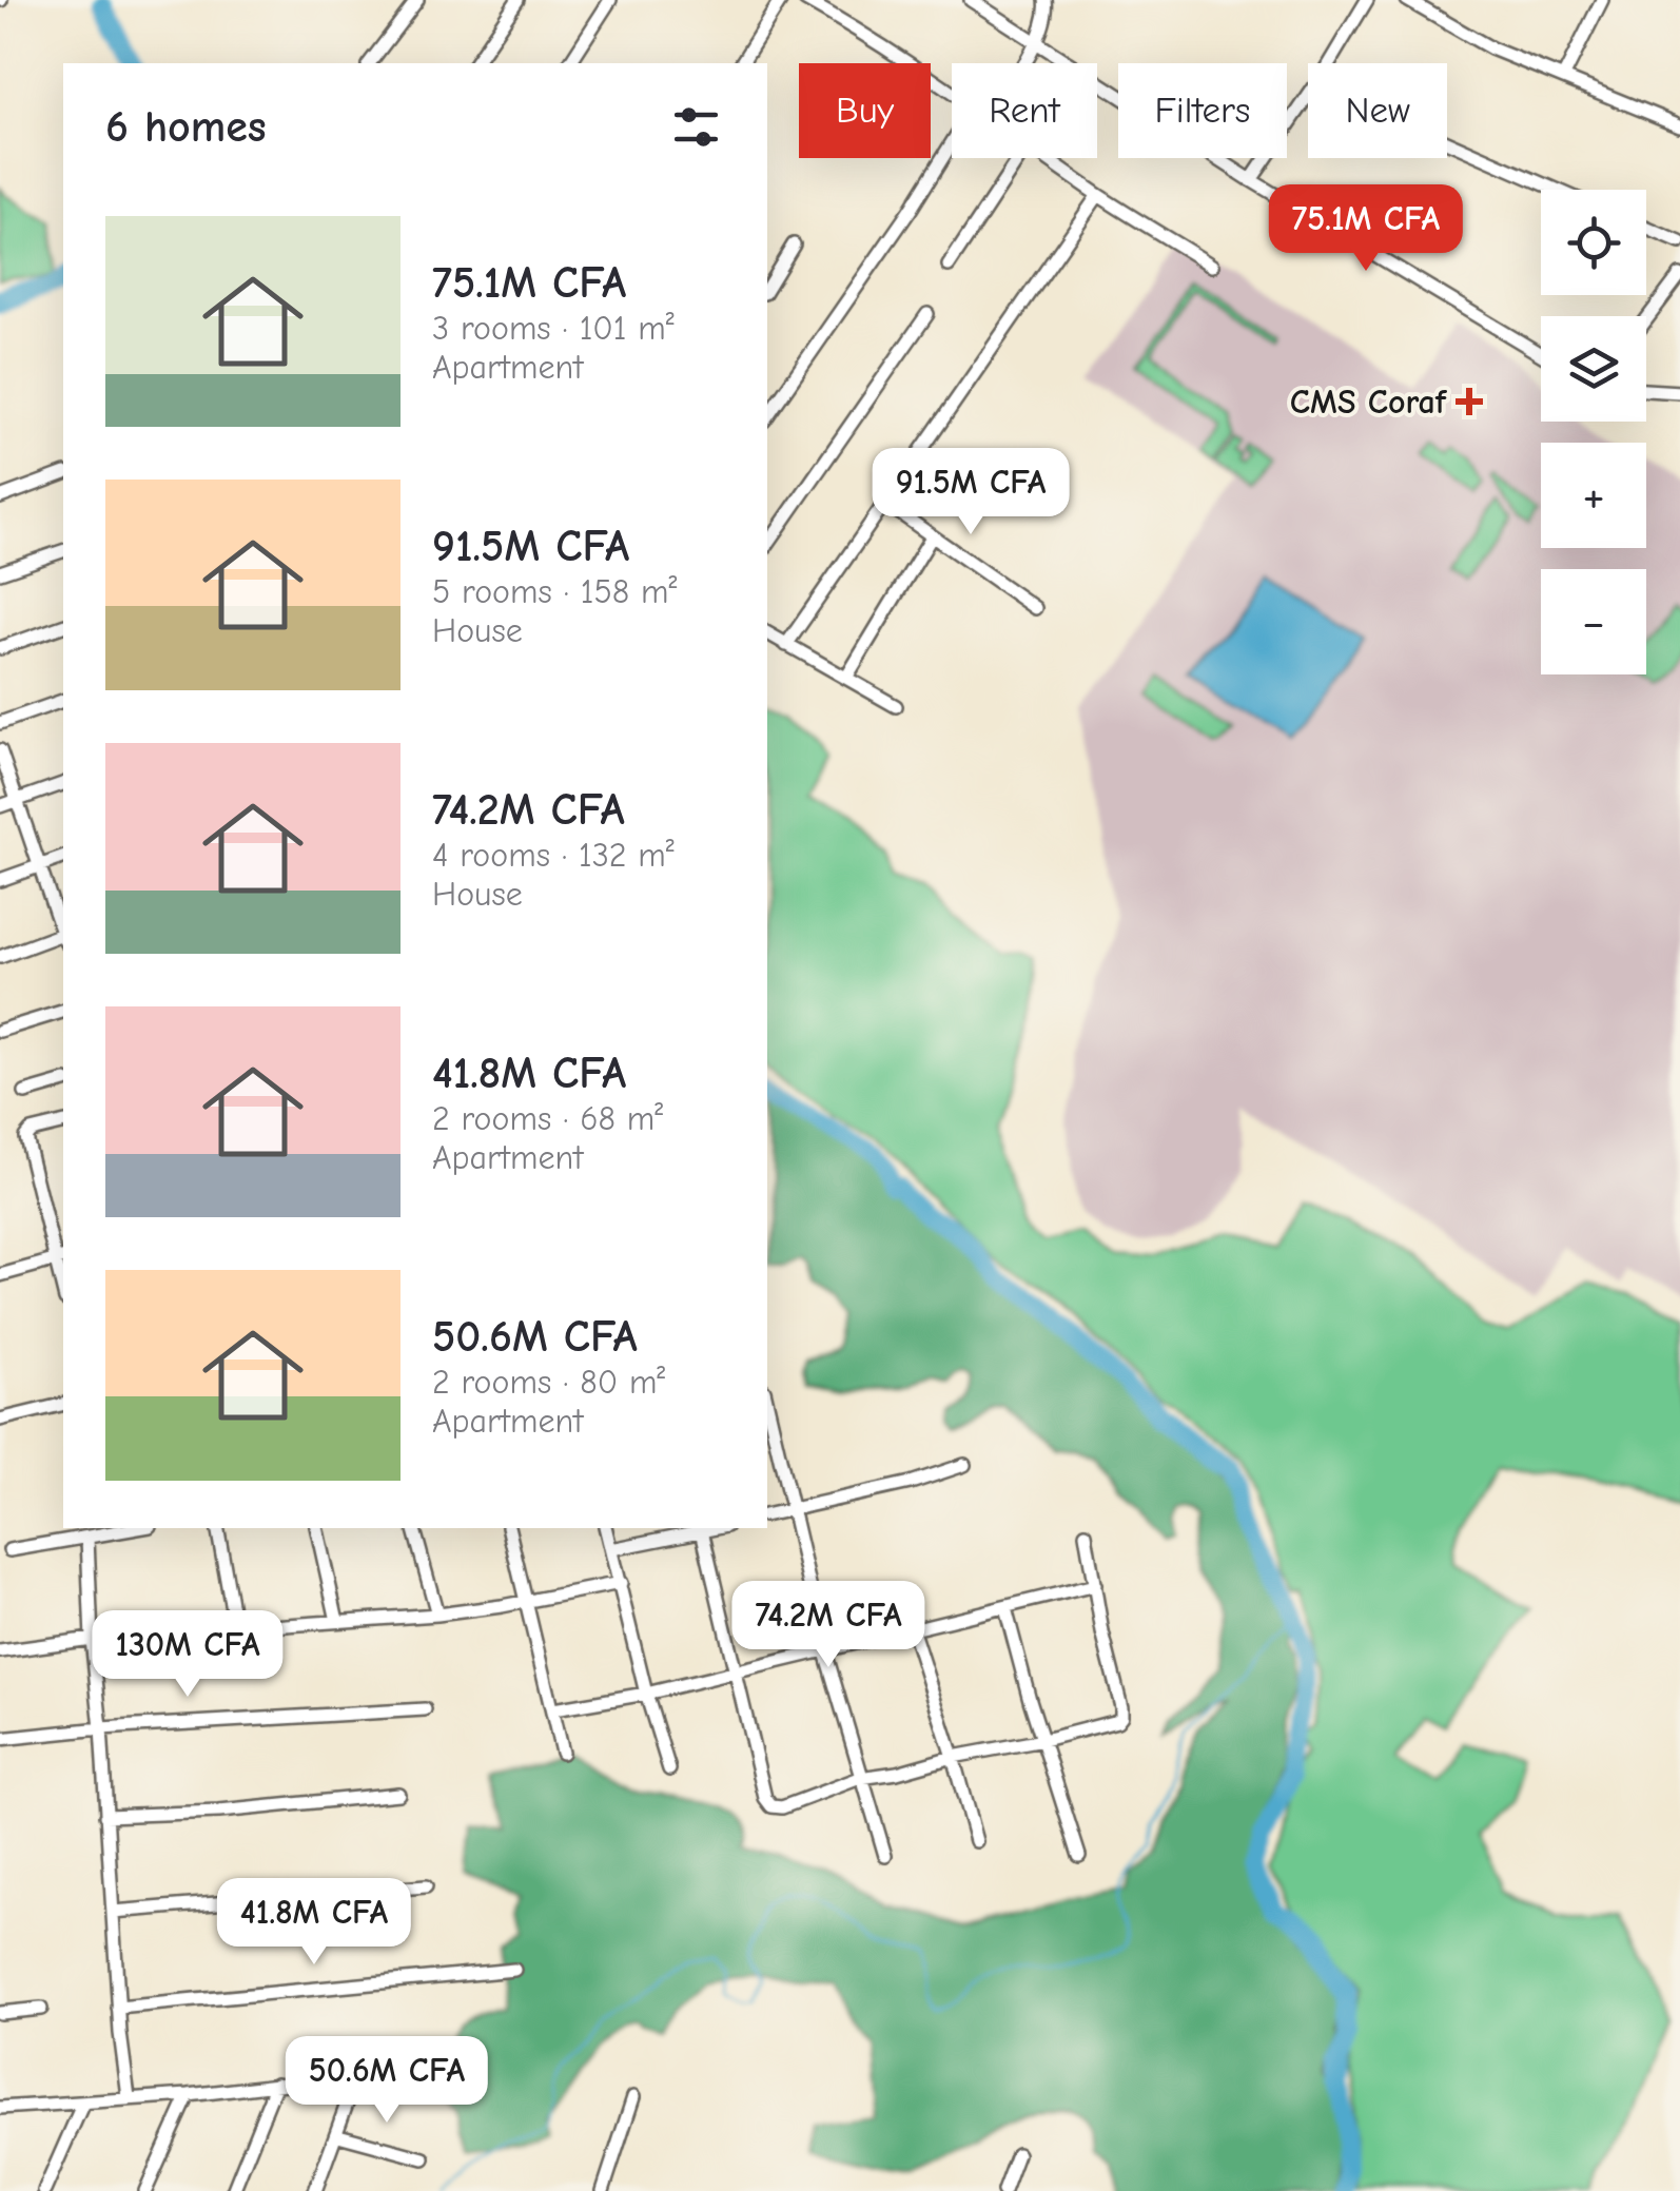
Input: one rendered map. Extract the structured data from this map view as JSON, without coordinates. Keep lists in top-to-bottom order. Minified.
{"places":{"health":["CMS Coraf"]},"page":{"chip":["Buy","Rent","Filters","New"],"heading":"6 homes","price":["75.1M CFA","91.5M CFA","74.2M CFA","130M CFA","41.8M CFA","50.6M CFA"],"map_buttons":["+","−"],"list":[{"name":"75.1M CFA","note":"3 rooms · 101 m² · Apartment"},{"name":"91.5M CFA","note":"5 rooms · 158 m² · House"},{"name":"74.2M CFA","note":"4 rooms · 132 m² · House"},{"name":"41.8M CFA","note":"2 rooms · 68 m² · Apartment"},{"name":"50.6M CFA","note":"2 rooms · 80 m² · Apartment"}]}}
